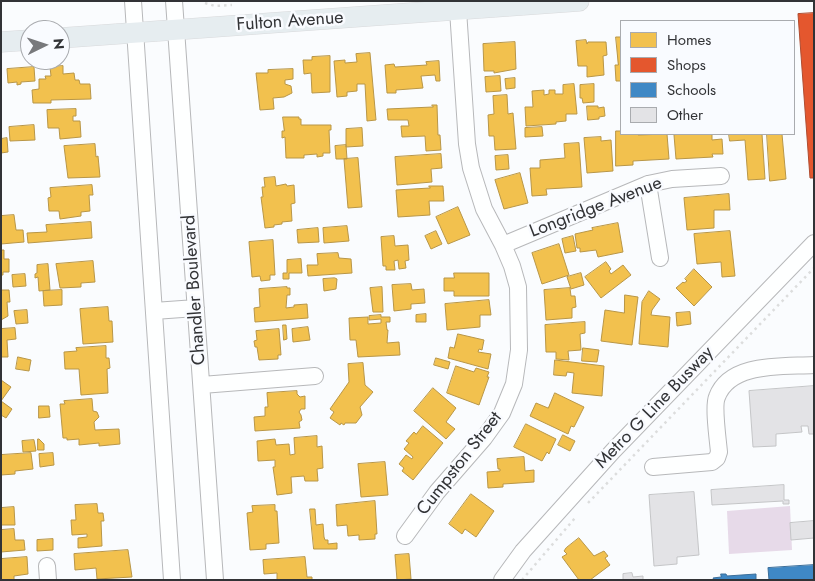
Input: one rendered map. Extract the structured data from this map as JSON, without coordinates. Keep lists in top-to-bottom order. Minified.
{"streets":{"main road":["Fulton Avenue"],"street":["Longridge Avenue","Chandler Boulevard","Metro G Line Busway","Cumpston Street"]},"crossings":[["Fulton Avenue","Chandler Boulevard"],["Fulton Avenue","Cumpston Street"],["Longridge Avenue","Cumpston Street"]],"legend":["Homes","Shops","Schools","Other"],"north":"right"}
